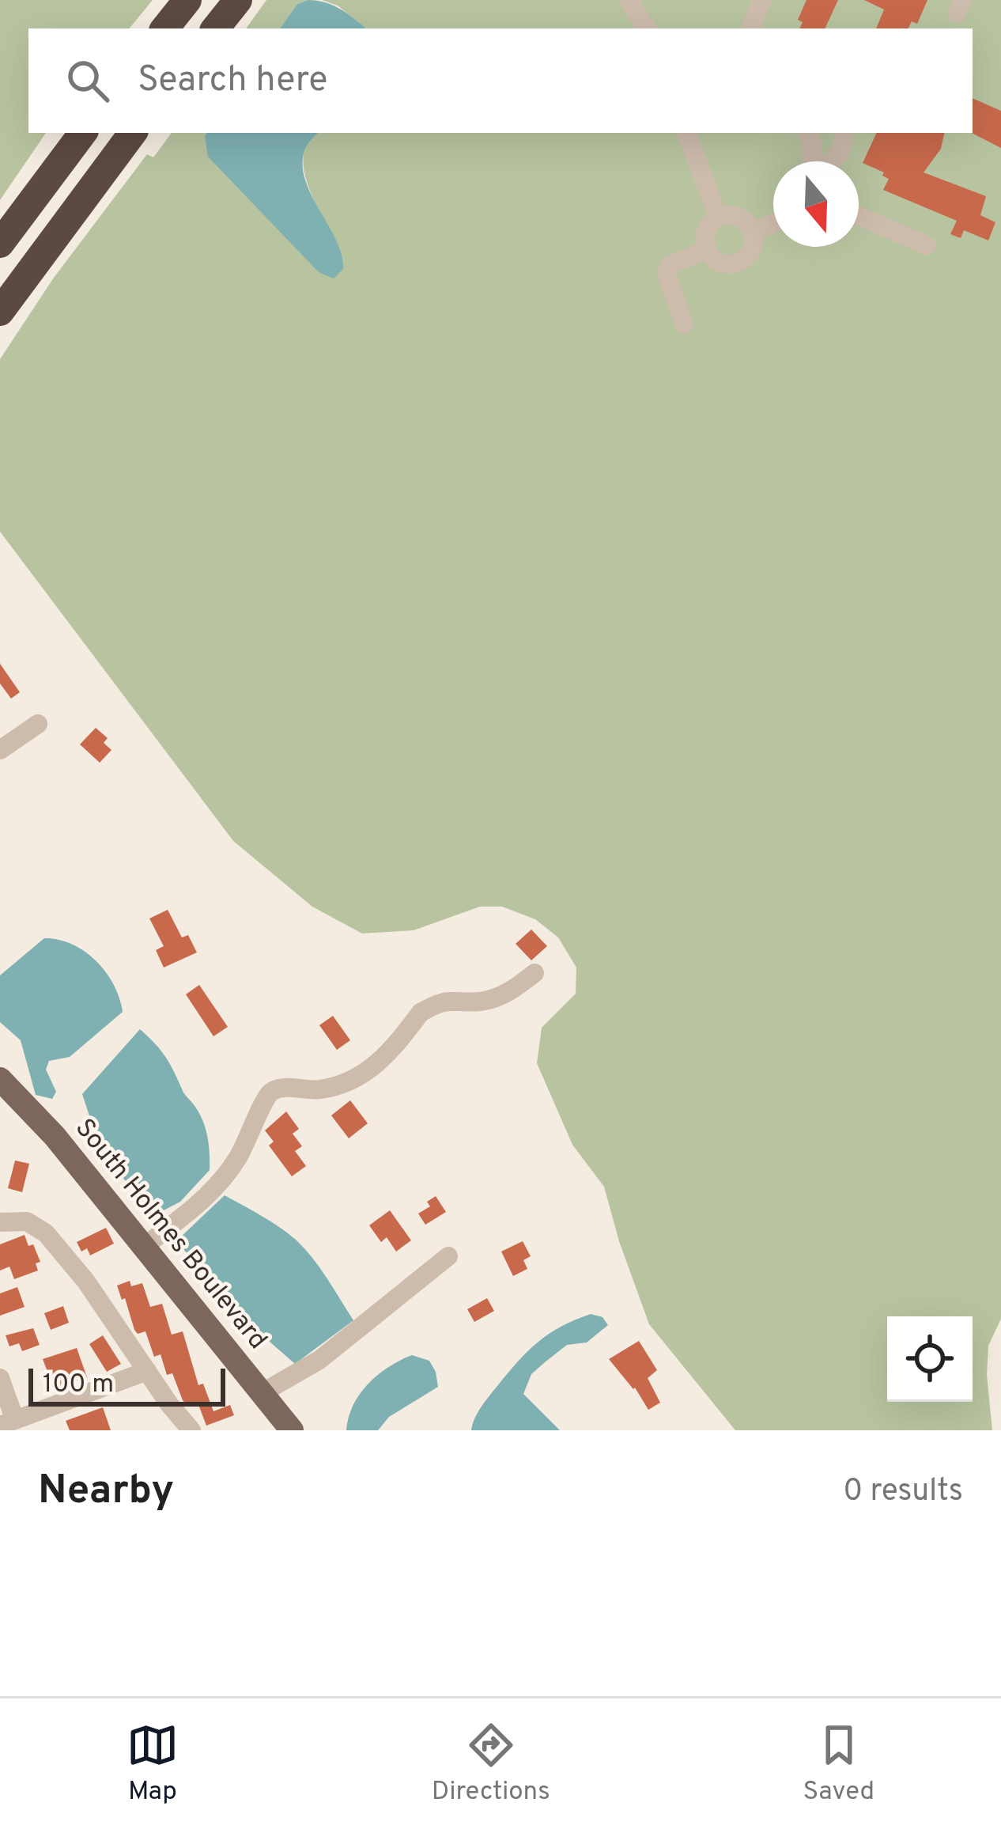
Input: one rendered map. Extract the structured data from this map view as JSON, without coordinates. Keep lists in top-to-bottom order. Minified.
{"streets":{"main road":["South Holmes Boulevard"]},"scale_bar":"100 m","north":"bottom","page":{"search":"Search here","scale":"100 m","heading":["Nearby","0 results"],"nav":["Map","Directions","Saved"]}}
